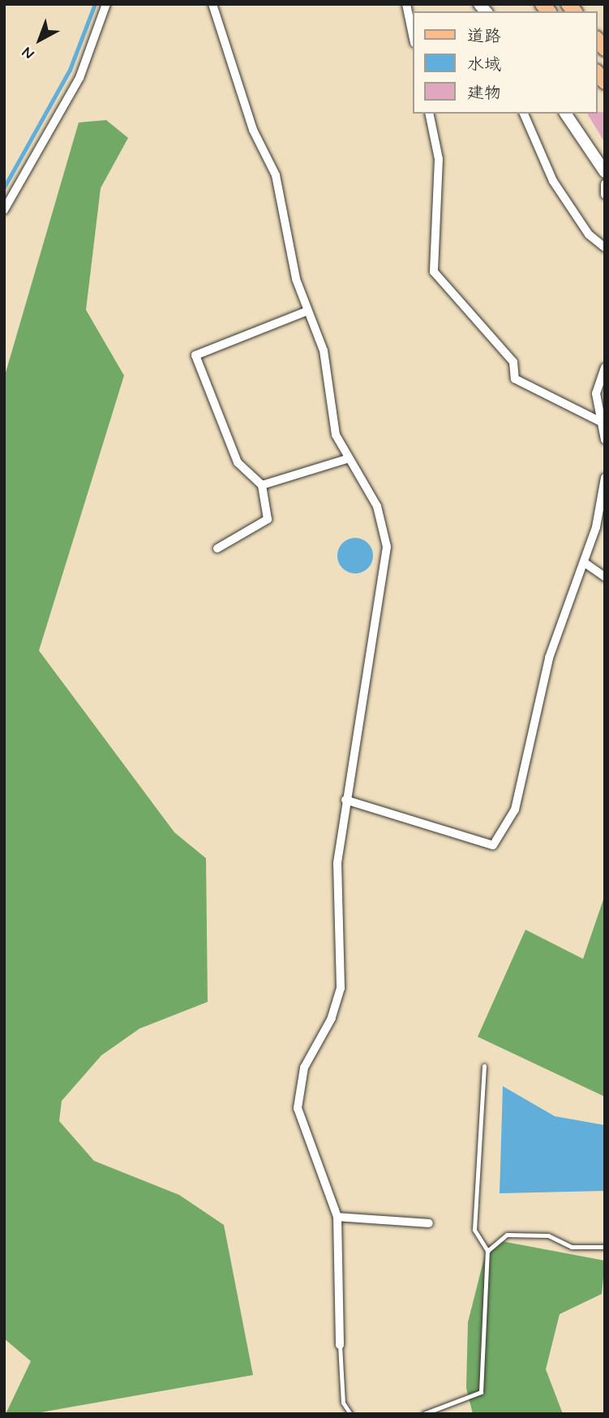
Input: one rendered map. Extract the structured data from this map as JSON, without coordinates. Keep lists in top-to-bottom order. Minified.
{"legend":["道路","水域","建物"],"north":"bottom left"}
